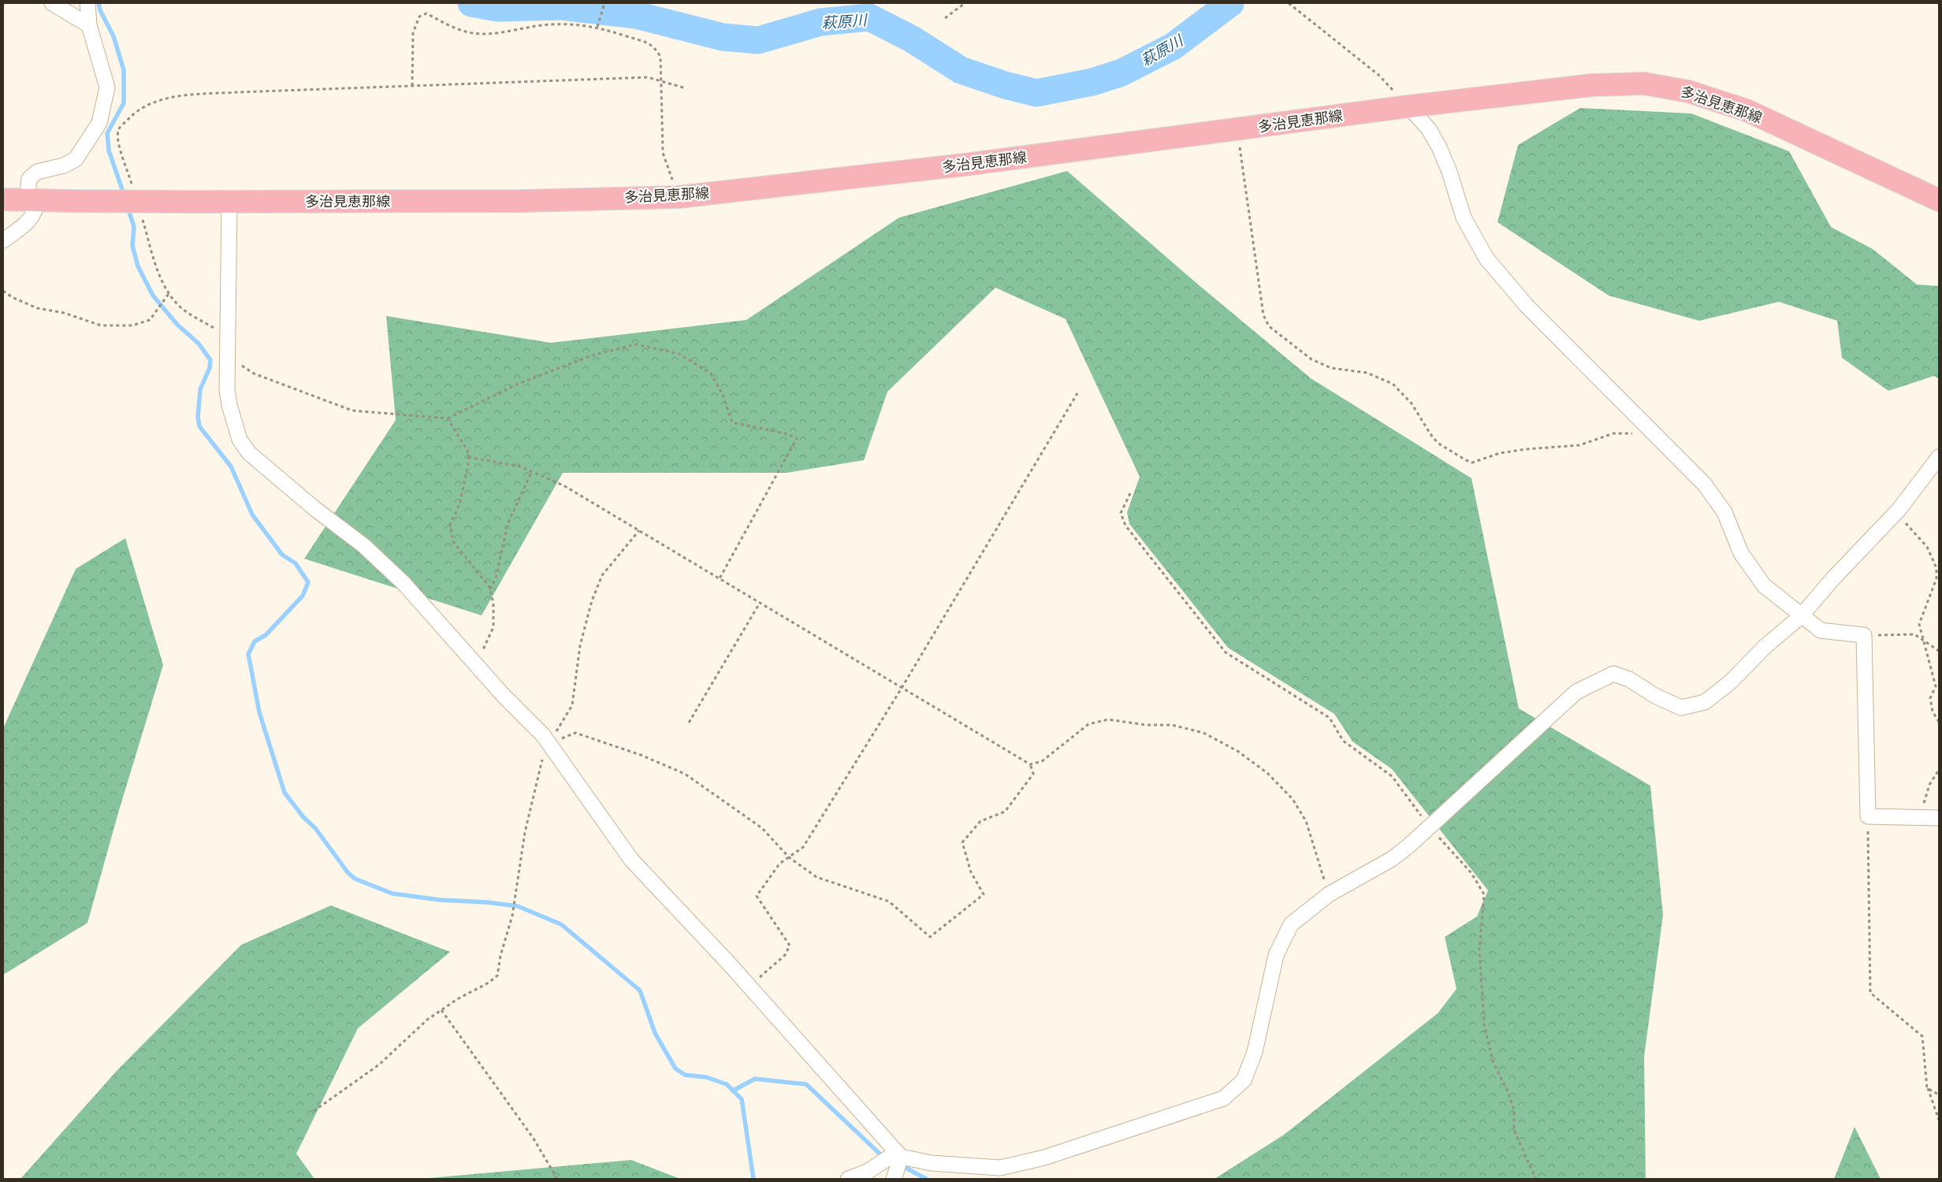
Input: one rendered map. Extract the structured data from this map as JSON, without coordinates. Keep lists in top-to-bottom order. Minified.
{"streets":{"main road":["多治見恵那線"]},"water":["萩原川"]}
